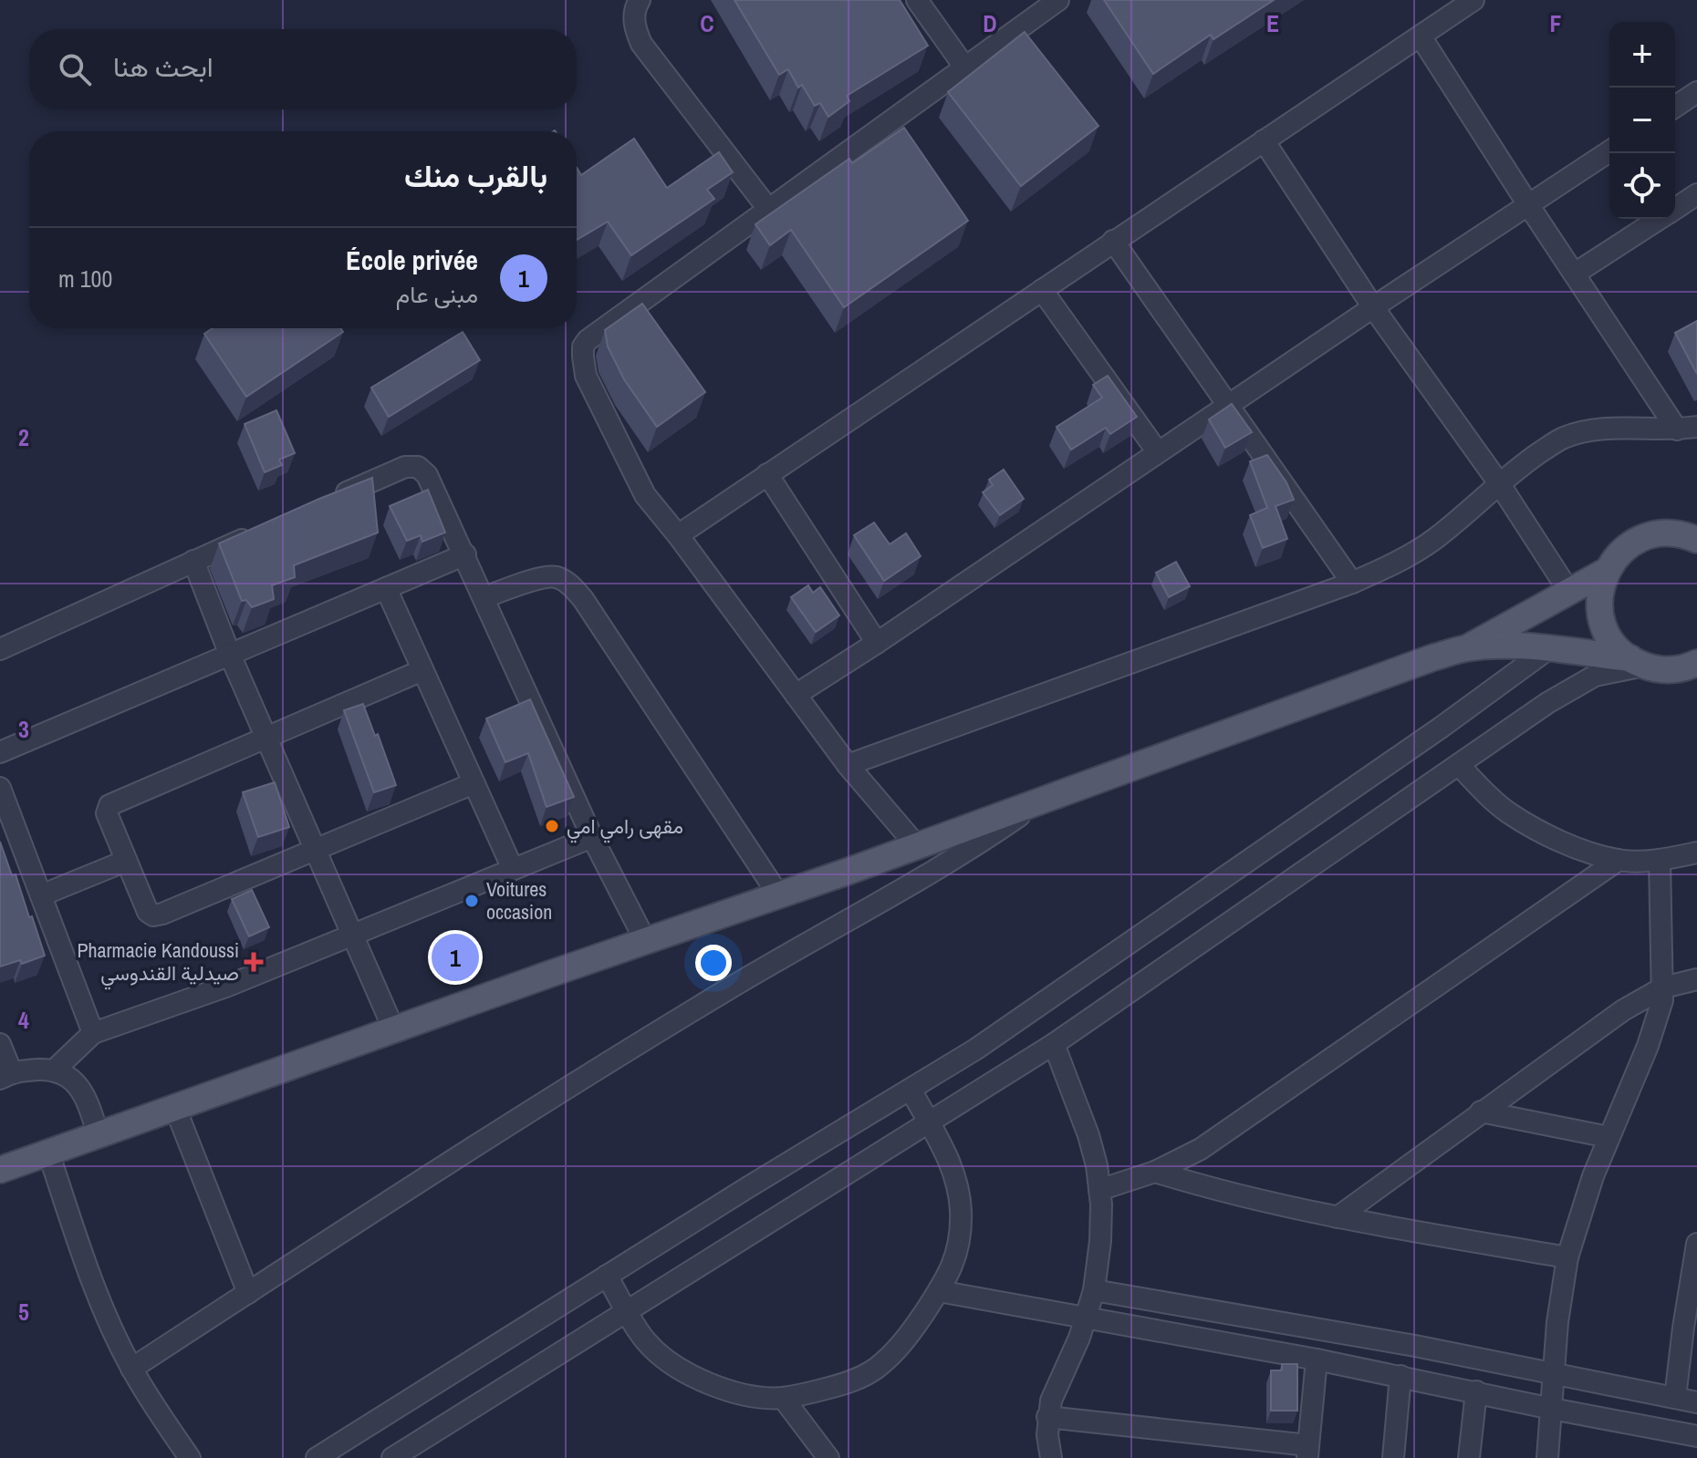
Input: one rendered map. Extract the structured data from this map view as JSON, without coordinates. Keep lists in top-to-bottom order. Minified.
{"places":{"other":["مقهى رامي امي","Voitures occasion"],"health":["Pharmacie Kandoussi صيدلية القندوسي"]},"page":{"map_buttons":["+","−"],"search":"ابحث هنا","heading":"بالقرب منك","list":[{"mark":"1","name":"École privée","note":"مبنى عام","value":"100 m"}],"pins":"1"},"grid":{"columns":["C","D","E","F"],"rows":["2","3","4","5"]}}
